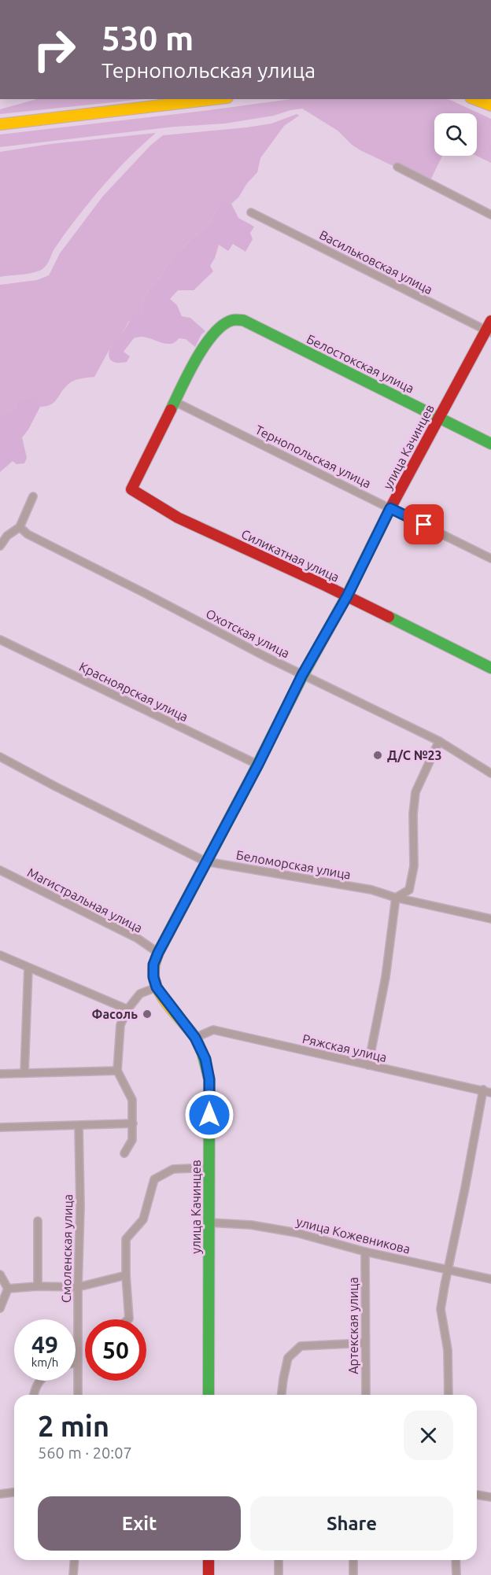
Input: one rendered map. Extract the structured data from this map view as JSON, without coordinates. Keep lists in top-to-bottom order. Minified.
{"streets":{"main road":["Белостокская улица","улица Качинцев","Силикатная улица"],"street":["Васильковская улица","Тернопольская улица","Охотская улица","Красноярская улица","Беломорская улица","Магистральная улица","Ряжская улица","улица Кожевникова","Смоленская улица","Артекская улица"]},"crossings":[["Васильковская улица","улица Качинцев"],["Белостокская улица","улица Качинцев"],["Белостокская улица","Тернопольская улица"],["Белостокская улица","Силикатная улица"],["улица Качинцев","Тернопольская улица"],["улица Качинцев","Силикатная улица"],["улица Качинцев","Охотская улица"],["улица Качинцев","Красноярская улица"],["улица Качинцев","Беломорская улица"],["улица Качинцев","Магистральная улица"],["улица Качинцев","Ряжская улица"],["улица Качинцев","улица Кожевникова"],["Тернопольская улица","Силикатная улица"],["улица Кожевникова","Артекская улица"]],"places":["Д/С №23","Фасоль"],"page":{"turn":["530 m","Тернопольская улица"],"speed":"49 km/h","limit":"50","heading":["2 min","560 m · 20:07"],"buttons":["Exit","Share"]}}
